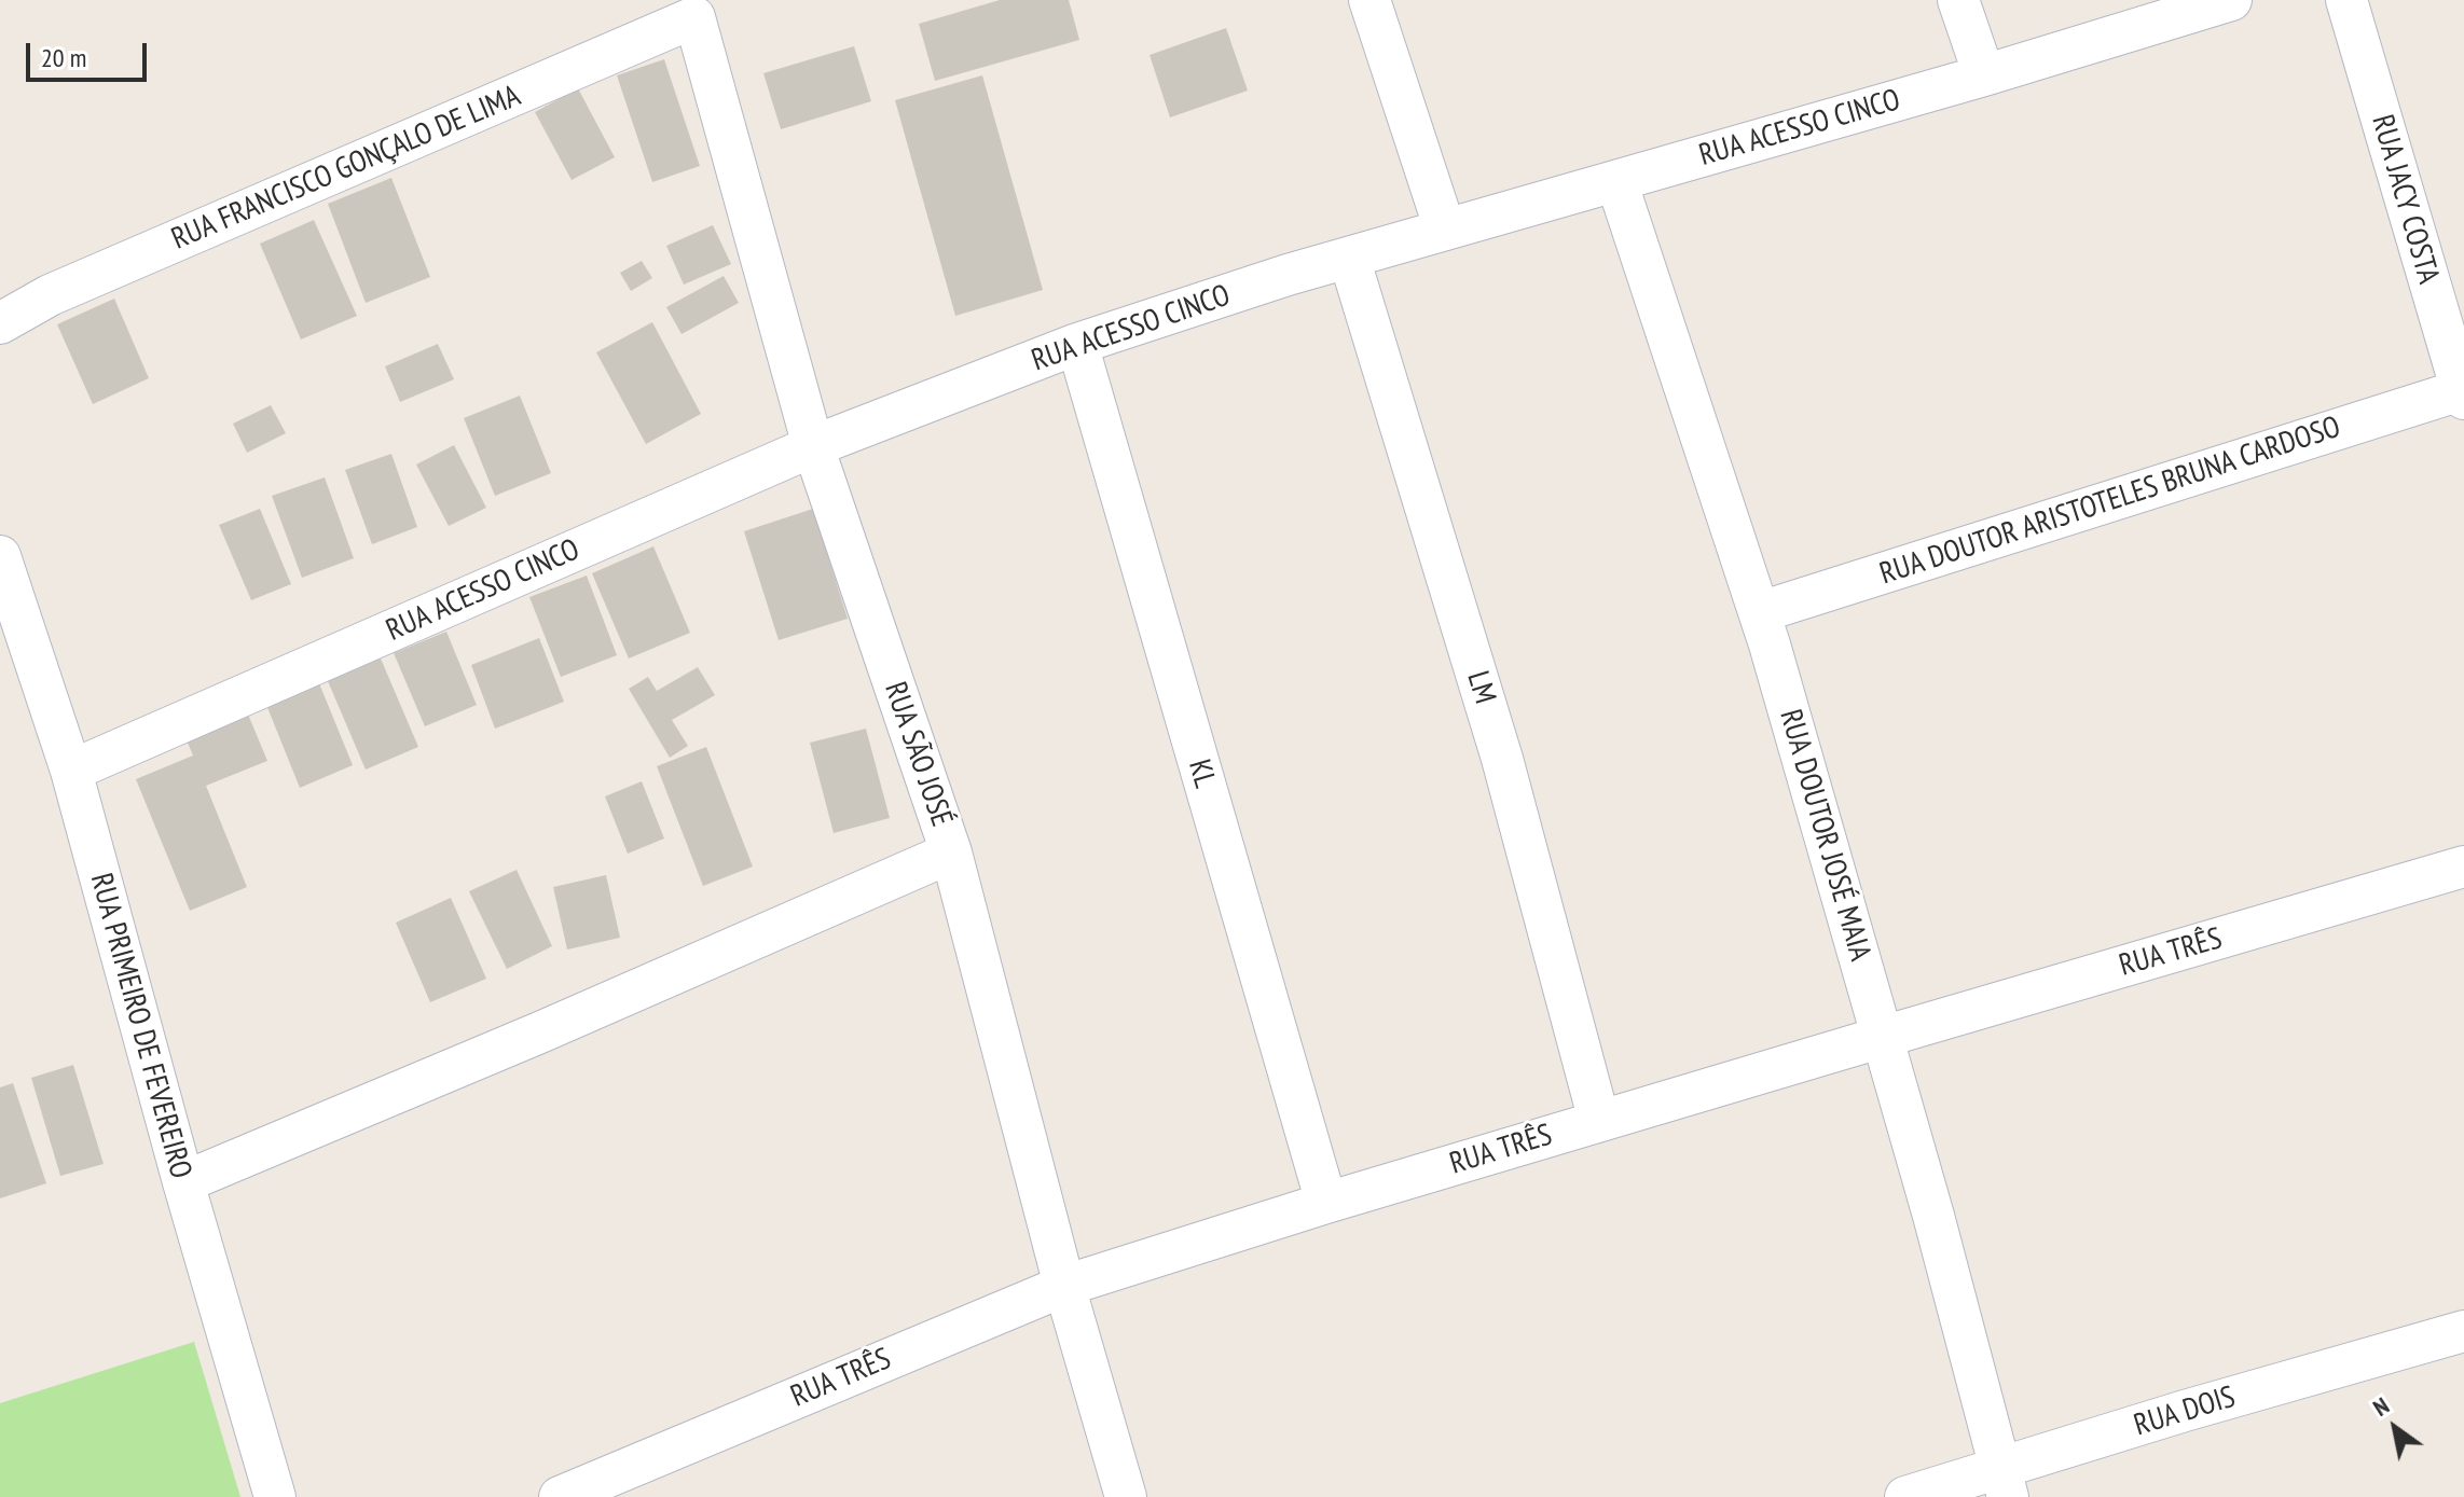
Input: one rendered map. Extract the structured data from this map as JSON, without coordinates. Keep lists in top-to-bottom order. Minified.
{"streets":{"street":["RUA ACESSO CINCO","RUA FRANCISCO GONÇALO DE LIMA","RUA JACY COSTA","RUA DOUTOR ARISTOTELES BRUNA CARDOSO","LM","RUA SÃO JOSÉ","KL","RUA DOUTOR JOSÉ MAIA","RUA TRÊS","RUA PRIMEIRO DE FEVEREIRO","RUA DOIS"]},"crossings":[["RUA ACESSO CINCO","LM"],["RUA ACESSO CINCO","RUA SÃO JOSÉ"],["RUA ACESSO CINCO","KL"],["RUA ACESSO CINCO","RUA DOUTOR JOSÉ MAIA"],["RUA ACESSO CINCO","RUA PRIMEIRO DE FEVEREIRO"],["RUA FRANCISCO GONÇALO DE LIMA","RUA SÃO JOSÉ"],["RUA JACY COSTA","RUA DOUTOR ARISTOTELES BRUNA CARDOSO"],["RUA DOUTOR ARISTOTELES BRUNA CARDOSO","RUA DOUTOR JOSÉ MAIA"],["LM","RUA TRÊS"],["RUA SÃO JOSÉ","RUA TRÊS"],["KL","RUA TRÊS"],["RUA DOUTOR JOSÉ MAIA","RUA TRÊS"],["RUA DOUTOR JOSÉ MAIA","RUA DOIS"]],"scale_bar":"20 m","north":"top left"}
